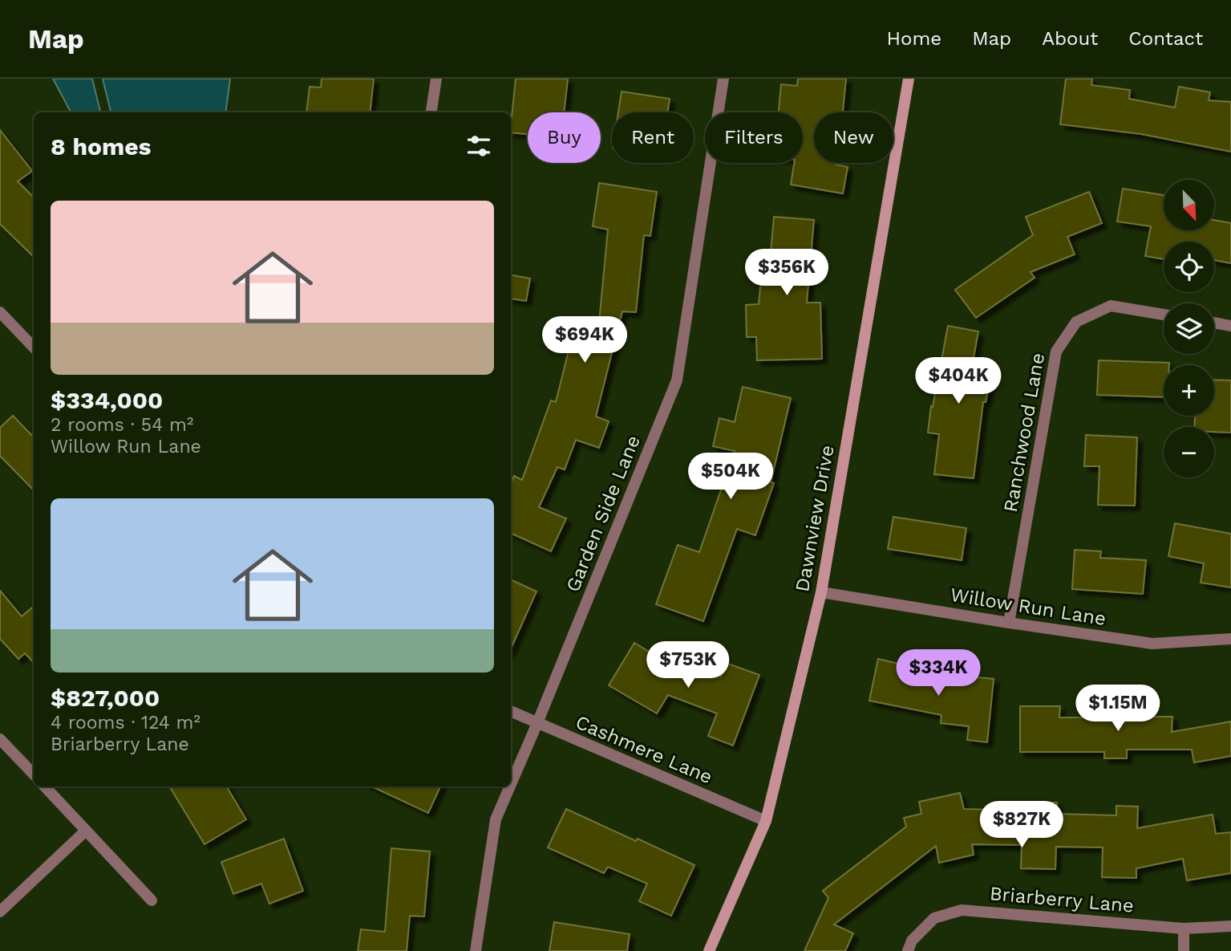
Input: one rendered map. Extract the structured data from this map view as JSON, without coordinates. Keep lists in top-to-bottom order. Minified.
{"streets":{"street":["Ranchwood Lane","Garden Side Lane","Dawnview Drive","Willow Run Lane","Cashmere Lane","Briarberry Lane"]},"crossings":[["Ranchwood Lane","Willow Run Lane"],["Garden Side Lane","Cashmere Lane"],["Dawnview Drive","Willow Run Lane"],["Dawnview Drive","Cashmere Lane"]],"north":"bottom right","page":{"header":"Map","nav":["Home","Map","About","Contact"],"chip":["Buy","Rent","Filters","New"],"heading":"8 homes","map_buttons":["+","−"],"list":[{"name":"$334,000","note":"2 rooms · 54 m² · Willow Run Lane"},{"name":"$827,000","note":"4 rooms · 124 m² · Briarberry Lane"}],"price":["$356K","$694K","$404K","$504K","$753K","$334K","$1.15M","$827K"]}}
